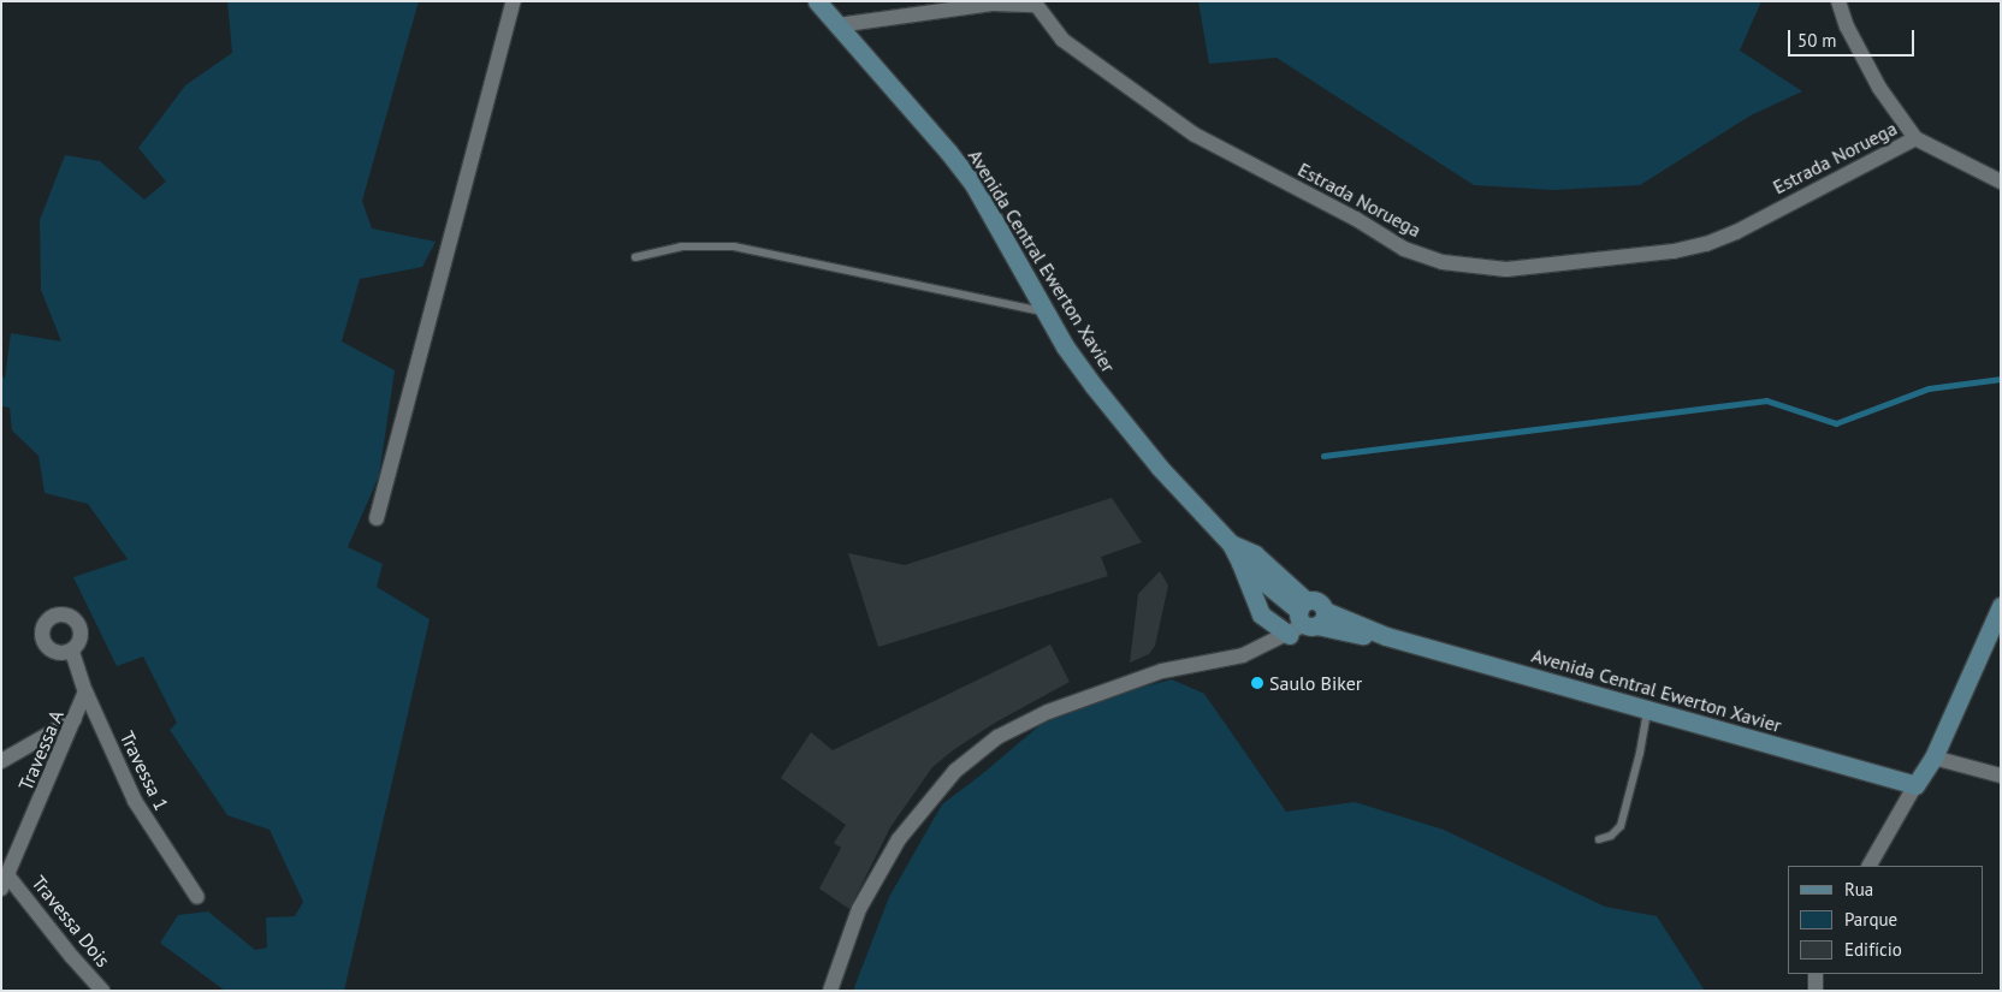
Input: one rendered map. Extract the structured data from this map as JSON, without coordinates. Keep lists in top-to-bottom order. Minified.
{"streets":{"main road":["Avenida Central Ewerton Xavier"],"street":["Estrada Noruega","Travessa A","Travessa 1","Travessa Dois"]},"crossings":[["Travessa A","Travessa 1"],["Travessa A","Travessa Dois"]],"places":["Saulo Biker"],"legend":["Rua","Parque","Edifício"],"scale_bar":"50 m"}
